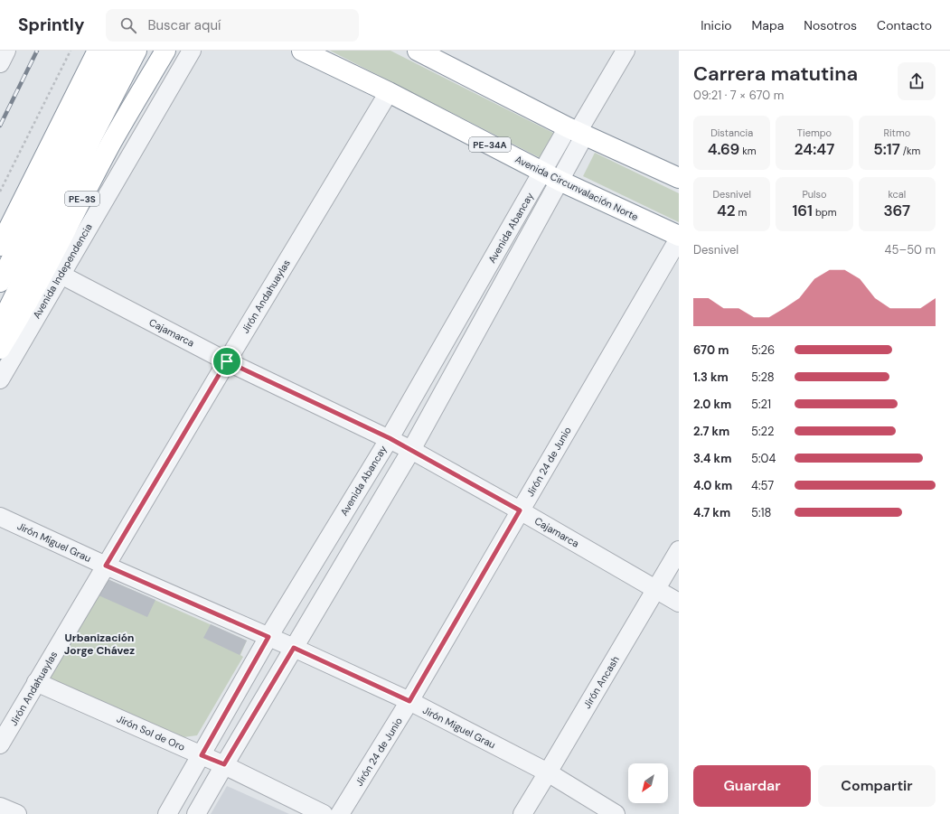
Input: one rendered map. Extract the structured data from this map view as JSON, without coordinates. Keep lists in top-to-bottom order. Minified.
{"streets":{"highway":["PE-34A","Avenida Circunvalación Norte","PE-3S","Avenida Independencia"],"street":["Avenida Abancay","Jirón Andahuaylas","Cajamarca","Jirón 24 de Junio","Jirón Miguel Grau","Jirón Ancash","Jirón Sol de Oro"]},"crossings":[["Avenida Circunvalación Norte","Avenida Abancay"],["Avenida Circunvalación Norte","Jirón Andahuaylas"],["Avenida Abancay","Cajamarca"],["Avenida Abancay","Jirón Miguel Grau"],["Avenida Abancay","Jirón Sol de Oro"],["Avenida Independencia","Cajamarca"],["Jirón Andahuaylas","Cajamarca"],["Jirón Andahuaylas","Jirón Miguel Grau"],["Jirón Andahuaylas","Jirón Sol de Oro"],["Cajamarca","Jirón 24 de Junio"],["Cajamarca","Jirón Ancash"],["Jirón 24 de Junio","Jirón Miguel Grau"],["Jirón Miguel Grau","Jirón Ancash"]],"districts":["Urbanización Jorge Chávez"],"north":"bottom left","page":{"header":"Sprintly","search":"Buscar aquí","nav":["Inicio","Mapa","Nosotros","Contacto"],"heading":["Carrera matutina","09:21 · 7 × 670 m"],"stats":[["Distancia","4.69 km"],["Tiempo","24:47"],["Ritmo","5:17 /km"],["Desnivel","42 m"],["Pulso","161 bpm"],["kcal","367"]],"chart":["Desnivel","45–50 m"],"list":[{"name":"670 m","note":"5:26"},{"name":"1.3 km","note":"5:28"},{"name":"2.0 km","note":"5:21"},{"name":"2.7 km","note":"5:22"},{"name":"3.4 km","note":"5:04"},{"name":"4.0 km","note":"4:57"},{"name":"4.7 km","note":"5:18"}],"buttons":["Guardar","Compartir"]}}
